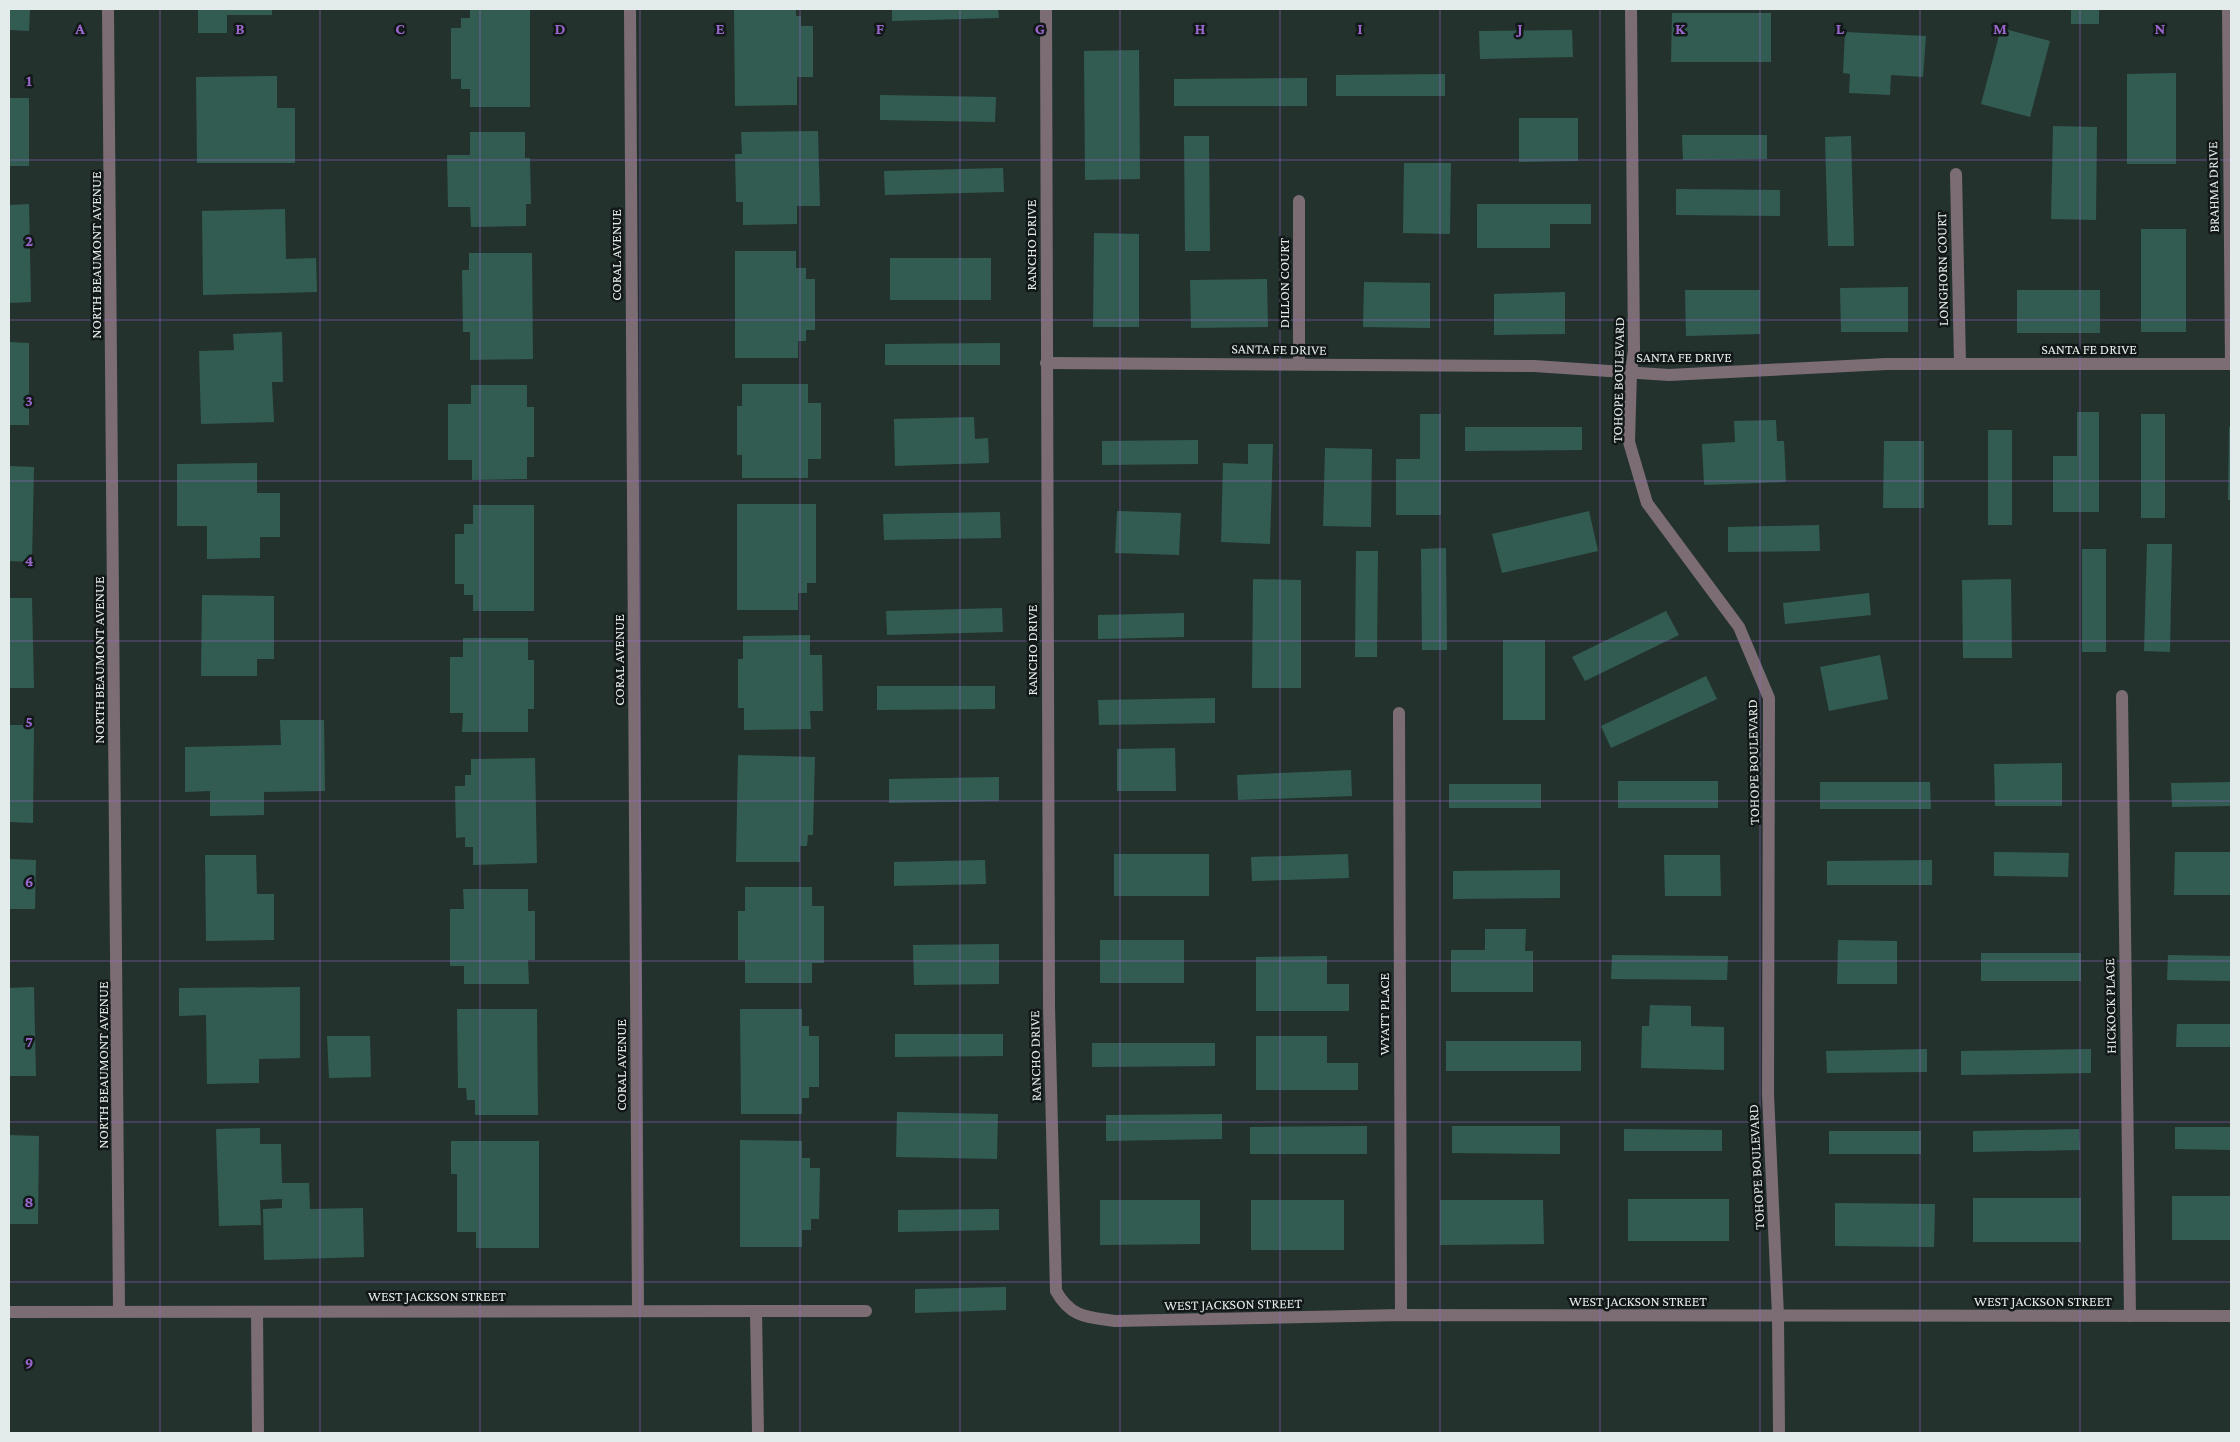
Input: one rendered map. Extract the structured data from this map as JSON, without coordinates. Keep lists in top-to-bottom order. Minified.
{"streets":{"street":["BRAHMA DRIVE","RANCHO DRIVE","NORTH BEAUMONT AVENUE","CORAL AVENUE","LONGHORN COURT","DILLON COURT","SANTA FE DRIVE","TOHOPE BOULEVARD","HICKOCK PLACE","WYATT PLACE","WEST JACKSON STREET"]},"crossings":[["BRAHMA DRIVE","SANTA FE DRIVE"],["RANCHO DRIVE","SANTA FE DRIVE"],["RANCHO DRIVE","WEST JACKSON STREET"],["NORTH BEAUMONT AVENUE","WEST JACKSON STREET"],["CORAL AVENUE","WEST JACKSON STREET"],["LONGHORN COURT","SANTA FE DRIVE"],["DILLON COURT","SANTA FE DRIVE"],["SANTA FE DRIVE","TOHOPE BOULEVARD"],["TOHOPE BOULEVARD","WEST JACKSON STREET"],["HICKOCK PLACE","WEST JACKSON STREET"],["WYATT PLACE","WEST JACKSON STREET"]],"grid":{"columns":["A","B","C","D","E","F","G","H","I","J","K","L","M","N"],"rows":["1","2","3","4","5","6","7","8","9"]}}
